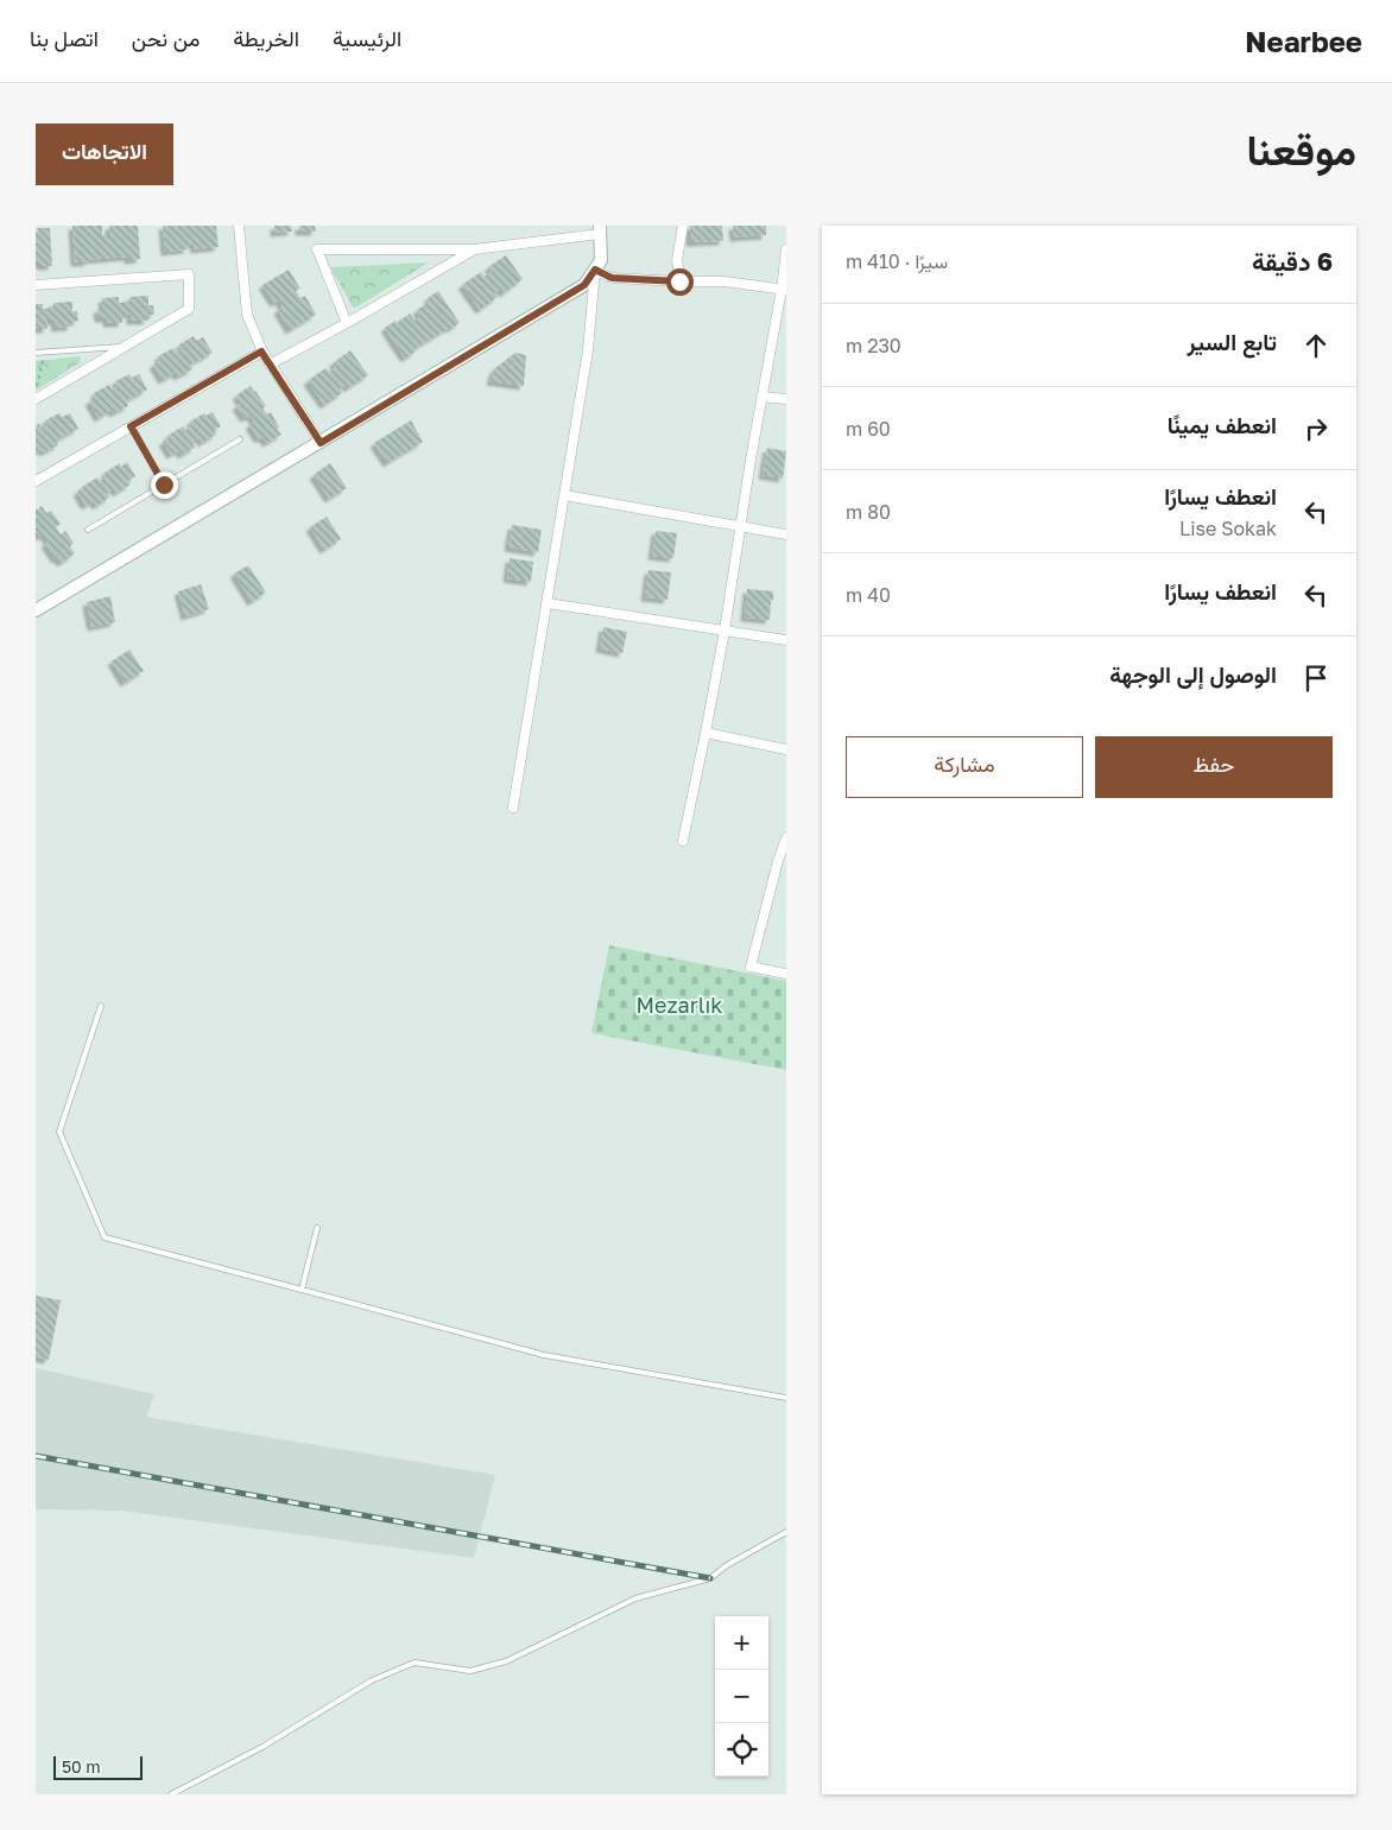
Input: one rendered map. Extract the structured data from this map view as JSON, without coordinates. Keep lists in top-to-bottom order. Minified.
{"parks":["Mezarlık"],"scale_bar":"50 m","page":{"header":"Nearbee","nav":["الرئيسية","الخريطة","من نحن","اتصل بنا"],"title":"موقعنا","buttons":["الاتجاهات",["حفظ","مشاركة"]],"heading":["6 دقيقة","سيرًا · 410 m"],"list":[["تابع السير","230 m"],["انعطف يمينًا","60 m"],["انعطف يسارًا","Lise Sokak","80 m"],["انعطف يسارًا","40 m"],"الوصول إلى الوجهة"],"map_buttons":["+","−"],"scale":"50 m"}}
